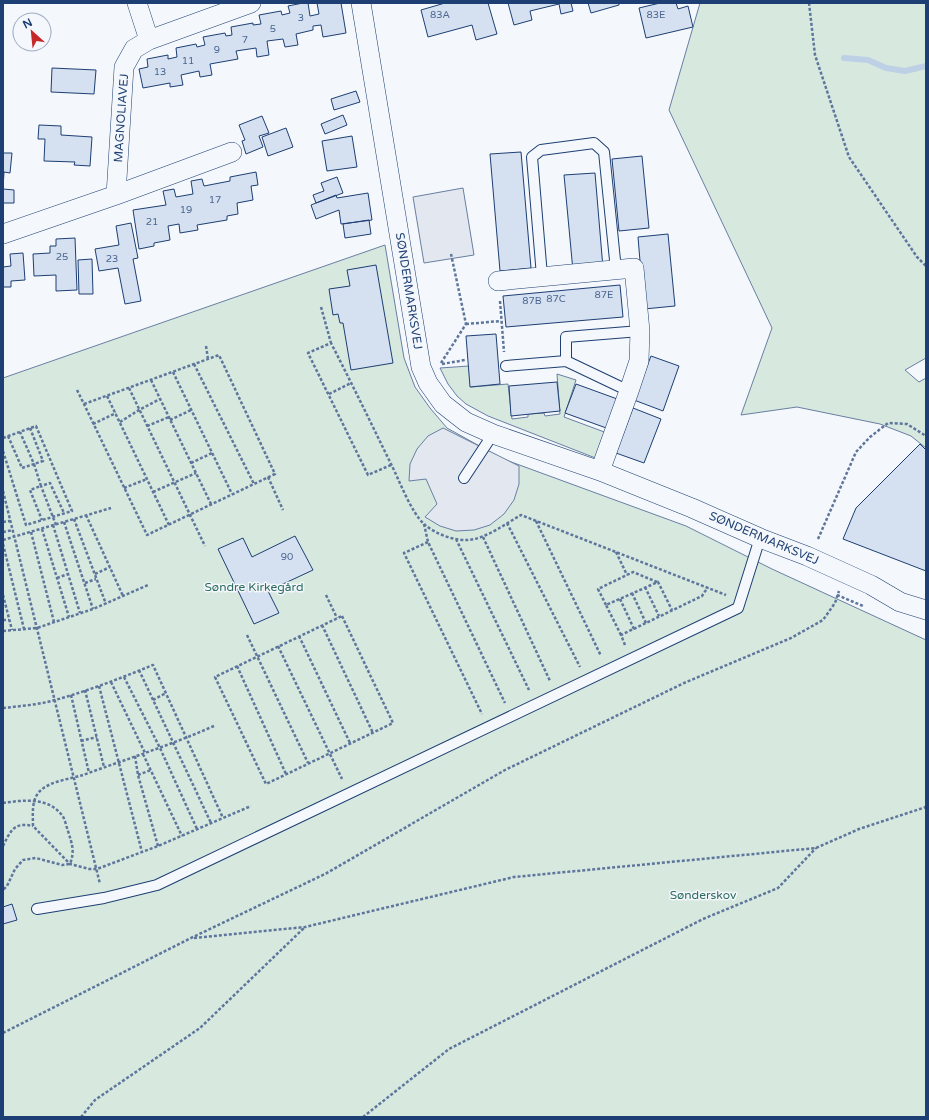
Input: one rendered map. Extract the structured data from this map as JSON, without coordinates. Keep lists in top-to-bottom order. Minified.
{"streets":{"street":["MAGNOLIAVEJ","SØNDERMARKSVEJ"]},"parks":["Søndre Kirkegård","Sønderskov"],"house_numbers":["83A","83E","3","5","7","9","11","13","17","19","21","25","23","87E","87C","87B","90"],"north":"top left"}
